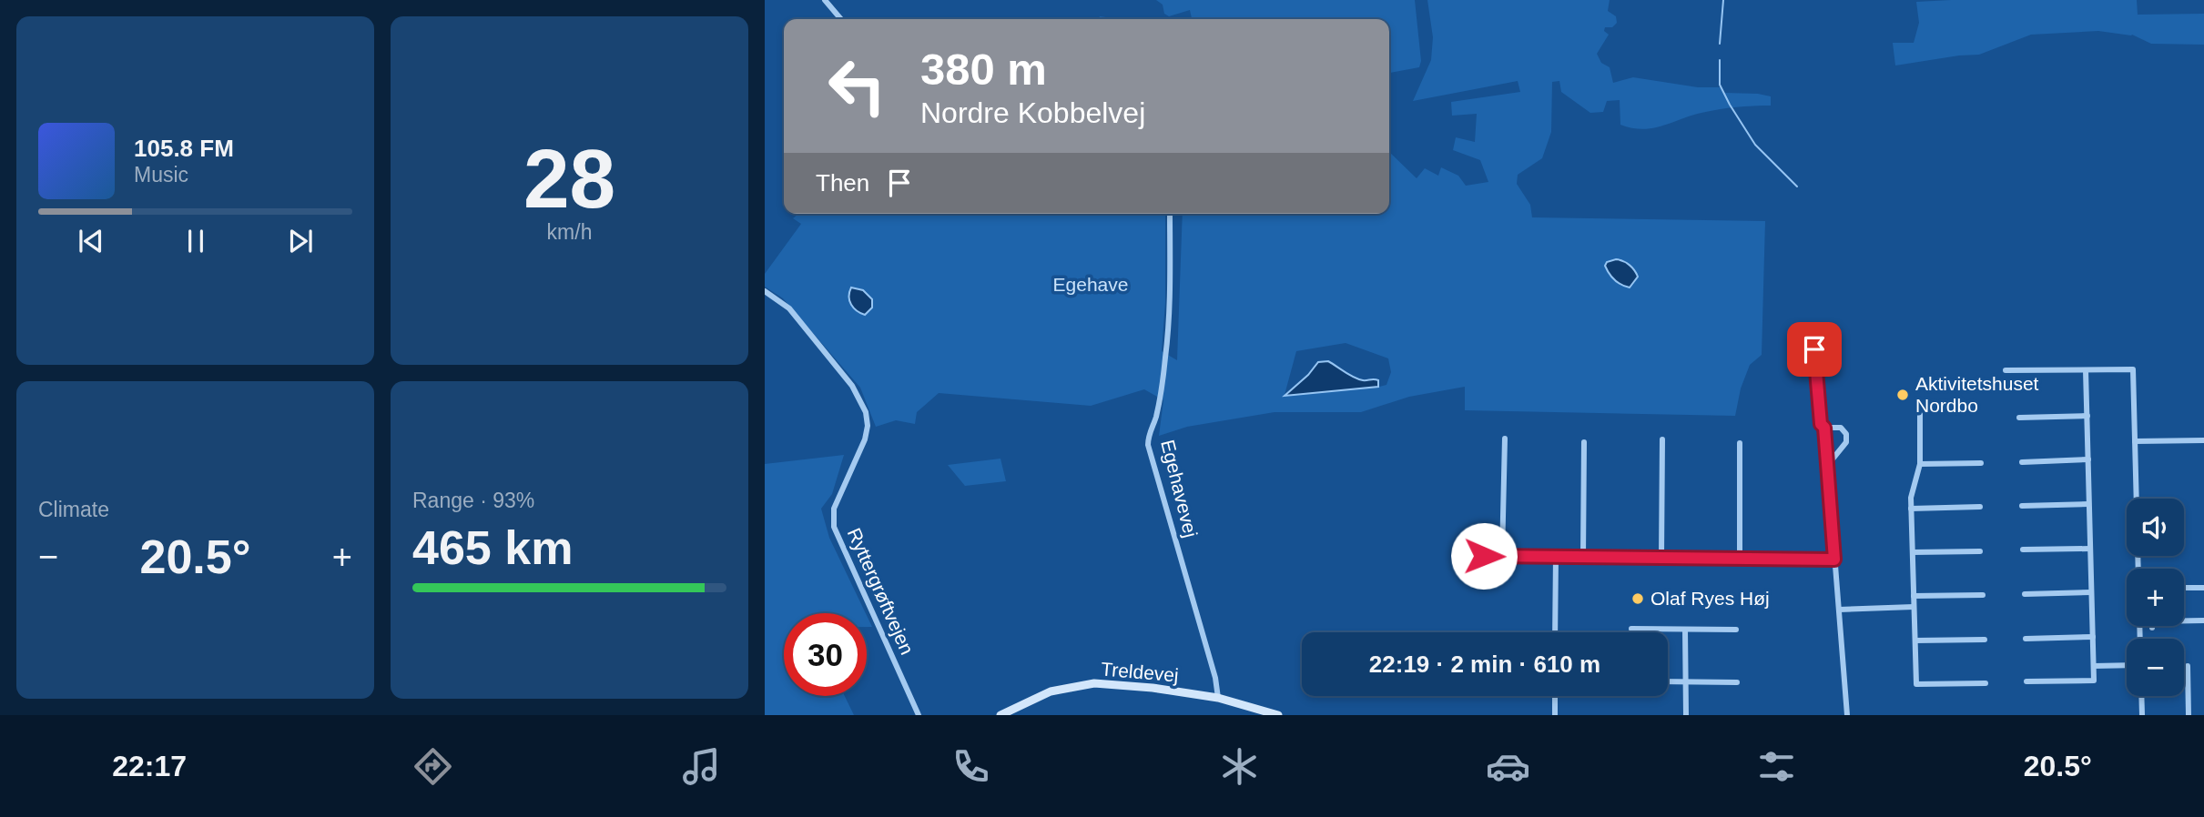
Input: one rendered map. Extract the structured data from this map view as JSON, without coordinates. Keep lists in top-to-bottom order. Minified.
{"streets":{"street":["Egehavevej","Ryttergrøftvejen","Treldevej"]},"crossings":[["Egehavevej","Treldevej"]],"parks":["Egehave"],"places":["Aktivitetshuset Nordbo","Olaf Ryes Høj"],"page":{"tile":[["28","km/h"],"Climate",["Range · 93%","465 km"]],"turn":["380 m","Nordre Kobbelvej"],"song":["105.8 FM","Music"],"then":"Then","map_buttons":["+","−"],"heat":["−","20.5°","+"],"limit":"30","trip":"22:19 · 2 min · 610 m","tabs":["22:17","20.5°"]}}
